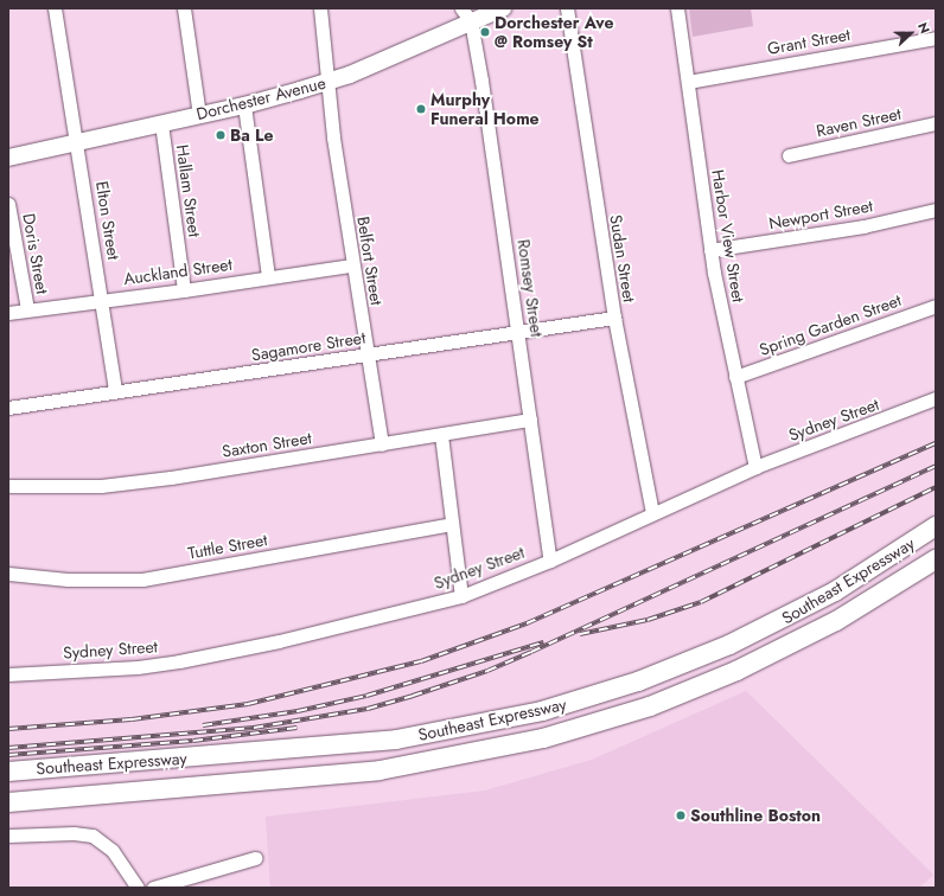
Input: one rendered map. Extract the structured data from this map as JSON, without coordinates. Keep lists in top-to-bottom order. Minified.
{"streets":{"highway":["Southeast Expressway"],"main road":["Dorchester Avenue"],"street":["Grant Street","Raven Street","Hallam Street","Newport Street","Elton Street","Harbor View Street","Doris Street","Sudan Street","Belfort Street","Auckland Street","Romsey Street","Spring Garden Street","Sagamore Street","Sydney Street","Saxton Street","Tuttle Street"]},"crossings":[["Grant Street","Harbor View Street"],["Dorchester Avenue","Hallam Street"],["Dorchester Avenue","Elton Street"],["Dorchester Avenue","Belfort Street"],["Dorchester Avenue","Romsey Street"],["Hallam Street","Auckland Street"],["Newport Street","Harbor View Street"],["Elton Street","Auckland Street"],["Elton Street","Sagamore Street"],["Harbor View Street","Spring Garden Street"],["Harbor View Street","Sydney Street"],["Doris Street","Auckland Street"],["Sudan Street","Sagamore Street"],["Sudan Street","Sydney Street"],["Belfort Street","Auckland Street"],["Belfort Street","Sagamore Street"],["Belfort Street","Saxton Street"],["Romsey Street","Sagamore Street"],["Romsey Street","Sydney Street"],["Romsey Street","Saxton Street"]],"places":["Dorchester Ave @ Romsey St","Murphy Funeral Home","Ba Le","Southline Boston"],"north":"right"}
